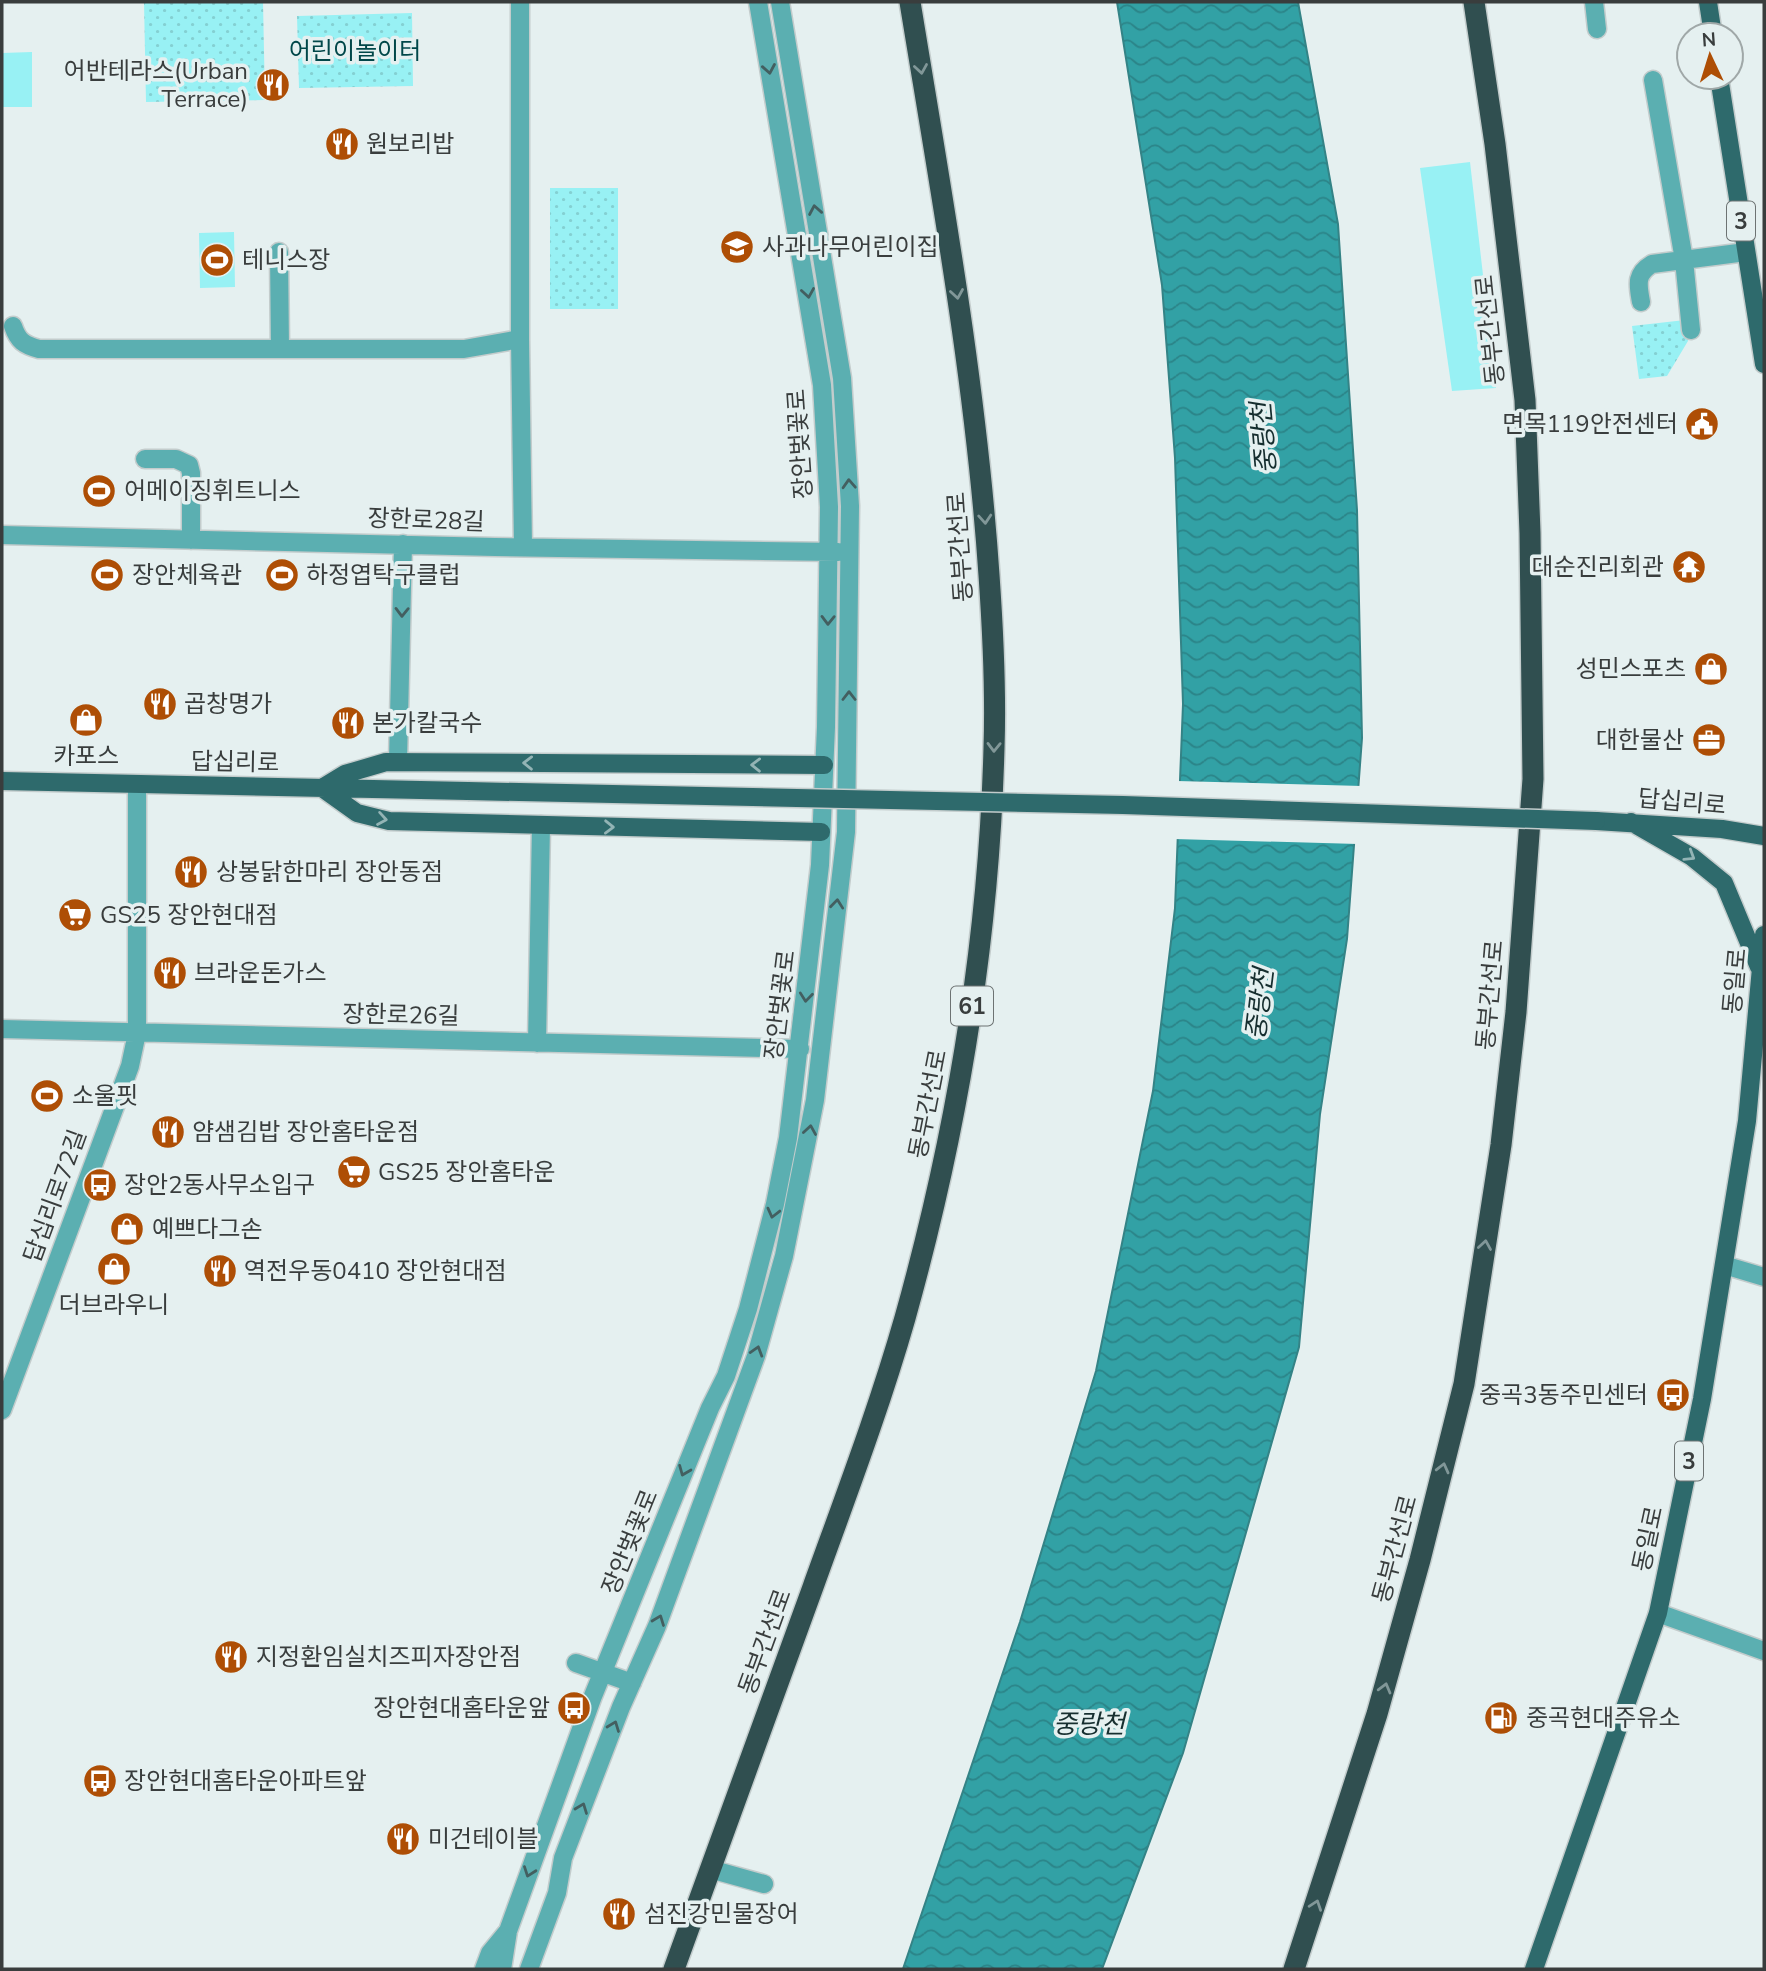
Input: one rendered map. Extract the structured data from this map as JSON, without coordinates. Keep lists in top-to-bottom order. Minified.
{"streets":{"highway":["동부간선로","61"],"main road":["3","답십리로","동일로"],"street":["장안벚꽃로","장한로28길","장한로26길","답십리로72길"]},"crossings":[["장안벚꽃로","장한로28길"],["장안벚꽃로","장한로26길"],["답십리로","답십리로72길"],["장한로26길","답십리로72길"]],"water":["중랑천"],"parks":["어린이놀이터"],"places":{"restaurant":["어반테라스(Urban Terrace)","원보리밥","곱창명가","본가칼국수","상봉닭한마리 장안동점","브라운돈가스","얌샘김밥 장안홈타운점","역전우동0410 장안현대점","지정환임실치즈피자장안점","미건테이블","섬진강민물장어"],"school or university":["사과나무어린이집"],"sports":["테니스장","어메이징휘트니스","장안체육관","하정엽탁구클럽","소울핏"],"public building":["면목119안전센터"],"temple":["대순진리회관"],"shop":["성민스포츠","카포스","예쁘다그손","더브라우니"],"office":["대한물산"],"supermarket":["GS25 장안현대점","GS25 장안홈타운"],"bus stop":["장안2동사무소입구","중곡3동주민센터","장안현대홈타운앞","장안현대홈타운아파트앞"],"fuel station":["중곡현대주유소"]},"north":"top"}
